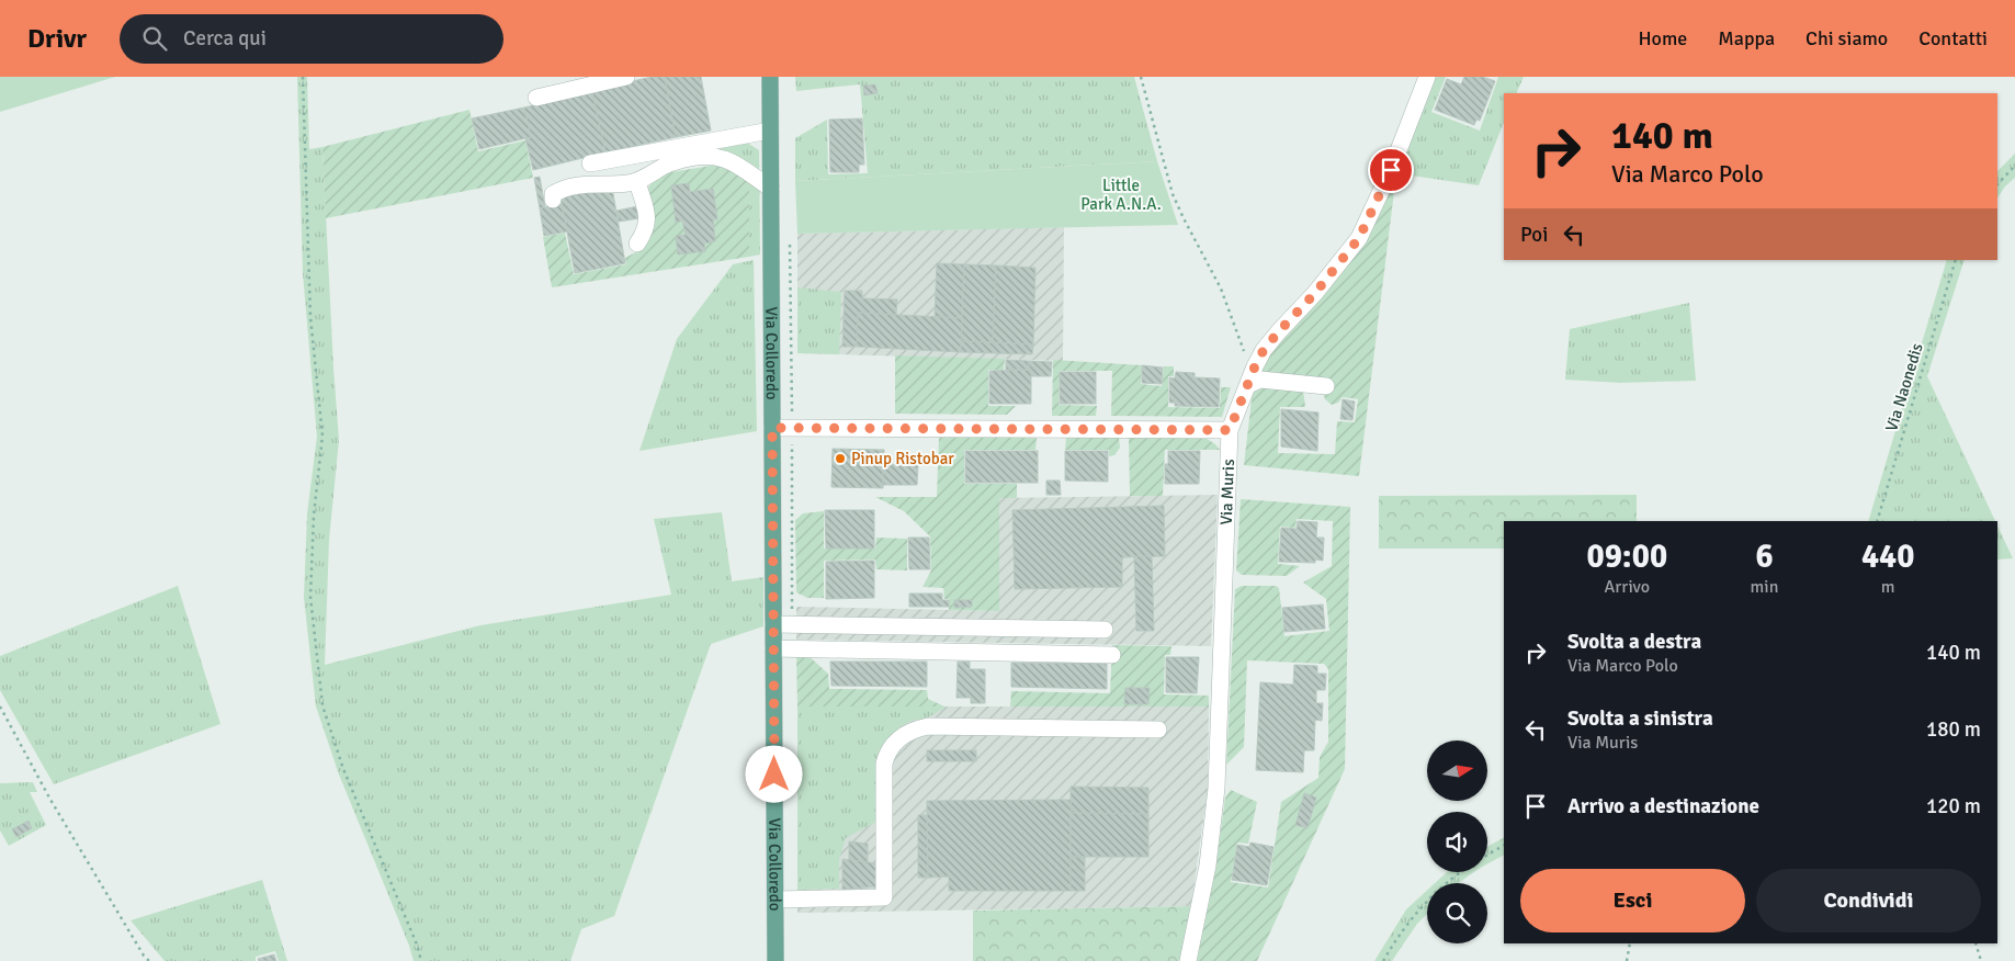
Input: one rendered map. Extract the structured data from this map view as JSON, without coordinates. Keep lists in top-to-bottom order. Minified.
{"streets":{"main road":["Via Colloredo"],"street":["Via Muris"],"path":["Via Naonedis"]},"parks":["Little Park A.N.A."],"places":["Pinup Ristobar"],"north":"right","page":{"header":"Drivr","search":"Cerca qui","nav":["Home","Mappa","Chi siamo","Contatti"],"turn":["140 m","Via Marco Polo"],"then":"Poi","eta":["09:00","Arrivo","6","min","440","m"],"list":[{"name":"Svolta a destra","note":"Via Marco Polo","value":"140 m"},{"name":"Svolta a sinistra","note":"Via Muris","value":"180 m"},{"name":"Arrivo a destinazione","value":"120 m"}],"buttons":["Esci","Condividi"]}}
